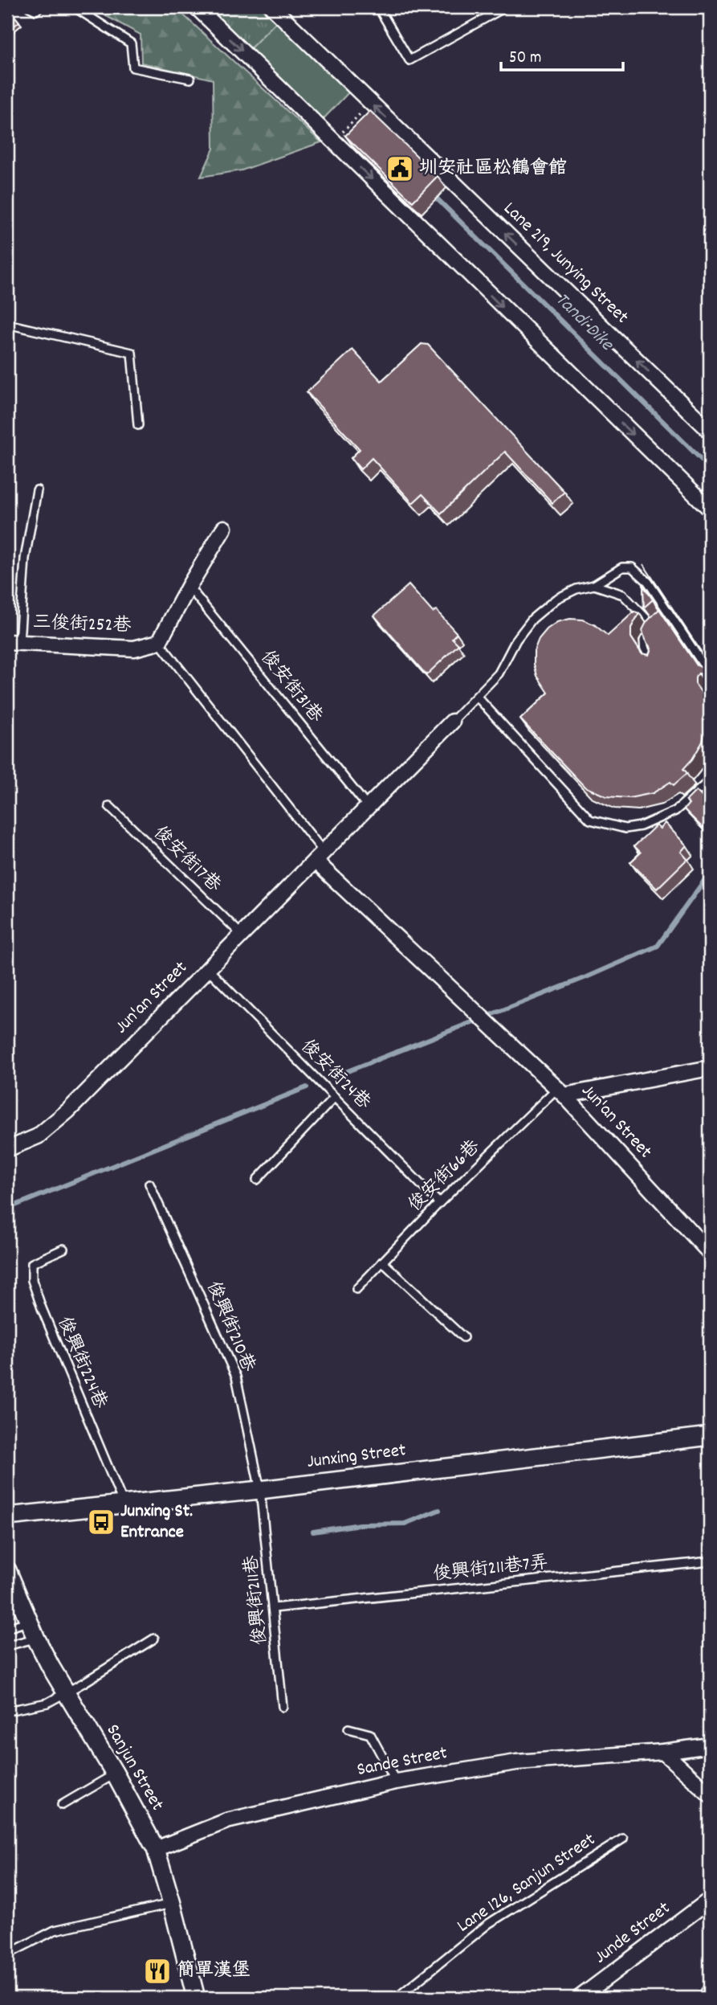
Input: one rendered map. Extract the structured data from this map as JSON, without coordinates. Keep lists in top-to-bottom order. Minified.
{"streets":{"street":["Lane 219, Junying Street","三俊街252巷","Jun'an Street","Junxing Street","Sande Street","Sanjun Street","Junde Street"],"lane":["俊安街31巷","俊安街17巷","俊安街24巷","俊安街66巷","俊興街210巷","俊興街224巷","俊興街211巷7弄","俊興街211巷","Lane 126, Sanjun Street"]},"crossings":[["俊安街31巷","Jun'an Street"],["俊安街17巷","Jun'an Street"],["Jun'an Street","俊安街24巷"],["Jun'an Street","俊安街66巷"],["俊安街24巷","俊安街66巷"],["俊興街210巷","Junxing Street"],["俊興街210巷","俊興街211巷"],["俊興街224巷","Junxing Street"],["Junxing Street","俊興街211巷"],["俊興街211巷7弄","俊興街211巷"],["Sande Street","Sanjun Street"]],"water":["Tandi Dike"],"places":{"public building":["圳安社區松鶴會館"],"bus stop":["Junxing St. Entrance"],"restaurant":["簡單漢堡"]},"scale_bar":"50 m"}
